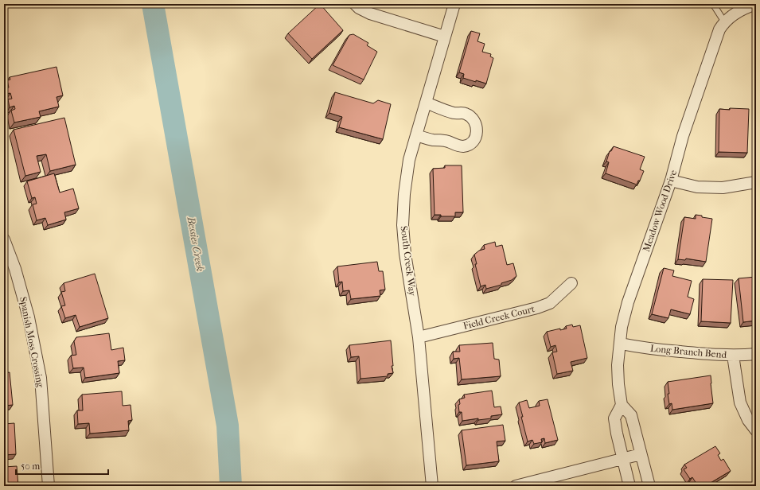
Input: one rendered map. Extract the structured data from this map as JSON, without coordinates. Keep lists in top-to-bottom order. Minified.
{"streets":{"street":["Meadow Wood Drive","South Creek Way","Field Creek Court","Spanish Moss Crossing","Long Branch Bend"]},"crossings":[["Meadow Wood Drive","Long Branch Bend"],["South Creek Way","Field Creek Court"]],"water":["Bessies Creek"],"scale_bar":"50 m"}
